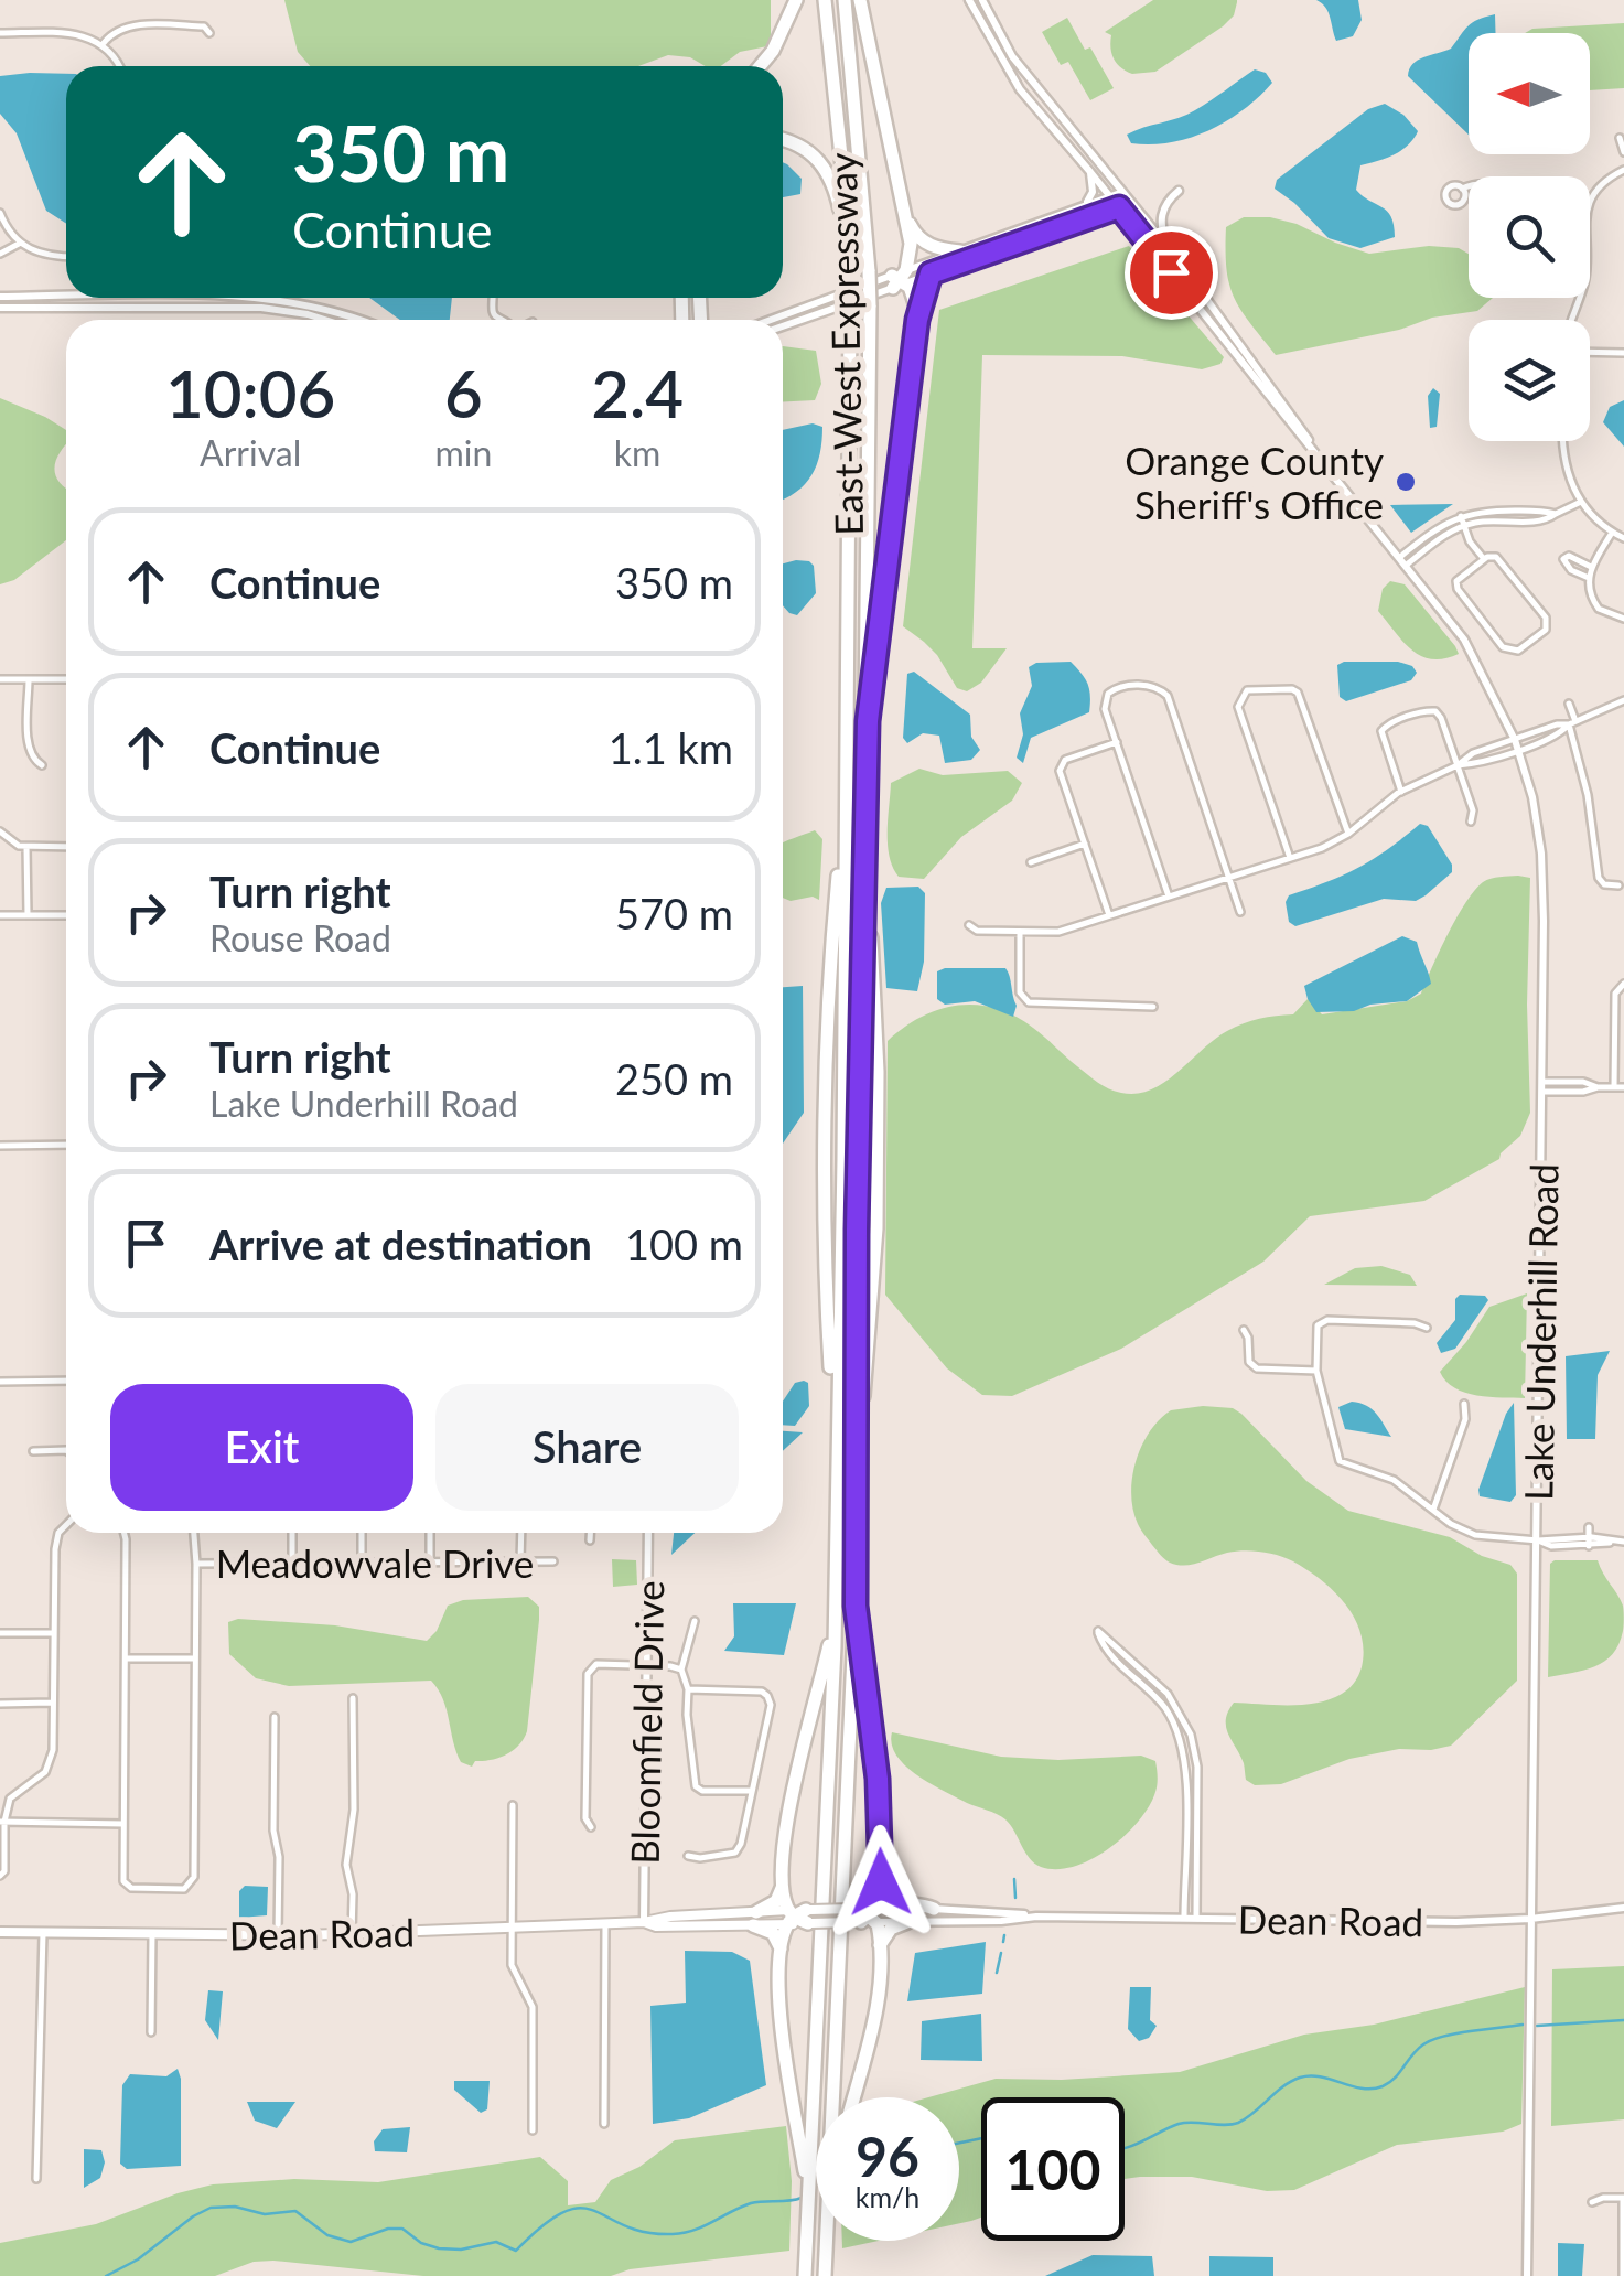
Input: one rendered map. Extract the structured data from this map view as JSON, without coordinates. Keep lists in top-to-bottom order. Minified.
{"streets":{"highway":["East-West Expressway"],"main road":["Dean Road"],"street":["Lake Underhill Road","Meadowvale Drive","Bloomfield Drive"]},"crossings":[["Lake Underhill Road","Dean Road"],["Bloomfield Drive","Dean Road"]],"places":["Orange County Sheriff's Office"],"north":"left","page":{"turn":["350 m","Continue"],"eta":["10:06","Arrival","6","min","2.4","km"],"list":[{"name":"Continue","value":"350 m"},{"name":"Continue","value":"1.1 km"},{"name":"Turn right","note":"Rouse Road","value":"570 m"},{"name":"Turn right","note":"Lake Underhill Road","value":"250 m"},{"name":"Arrive at destination","value":"100 m"}],"buttons":["Exit","Share"],"speed":"96 km/h","limit":"100"}}
